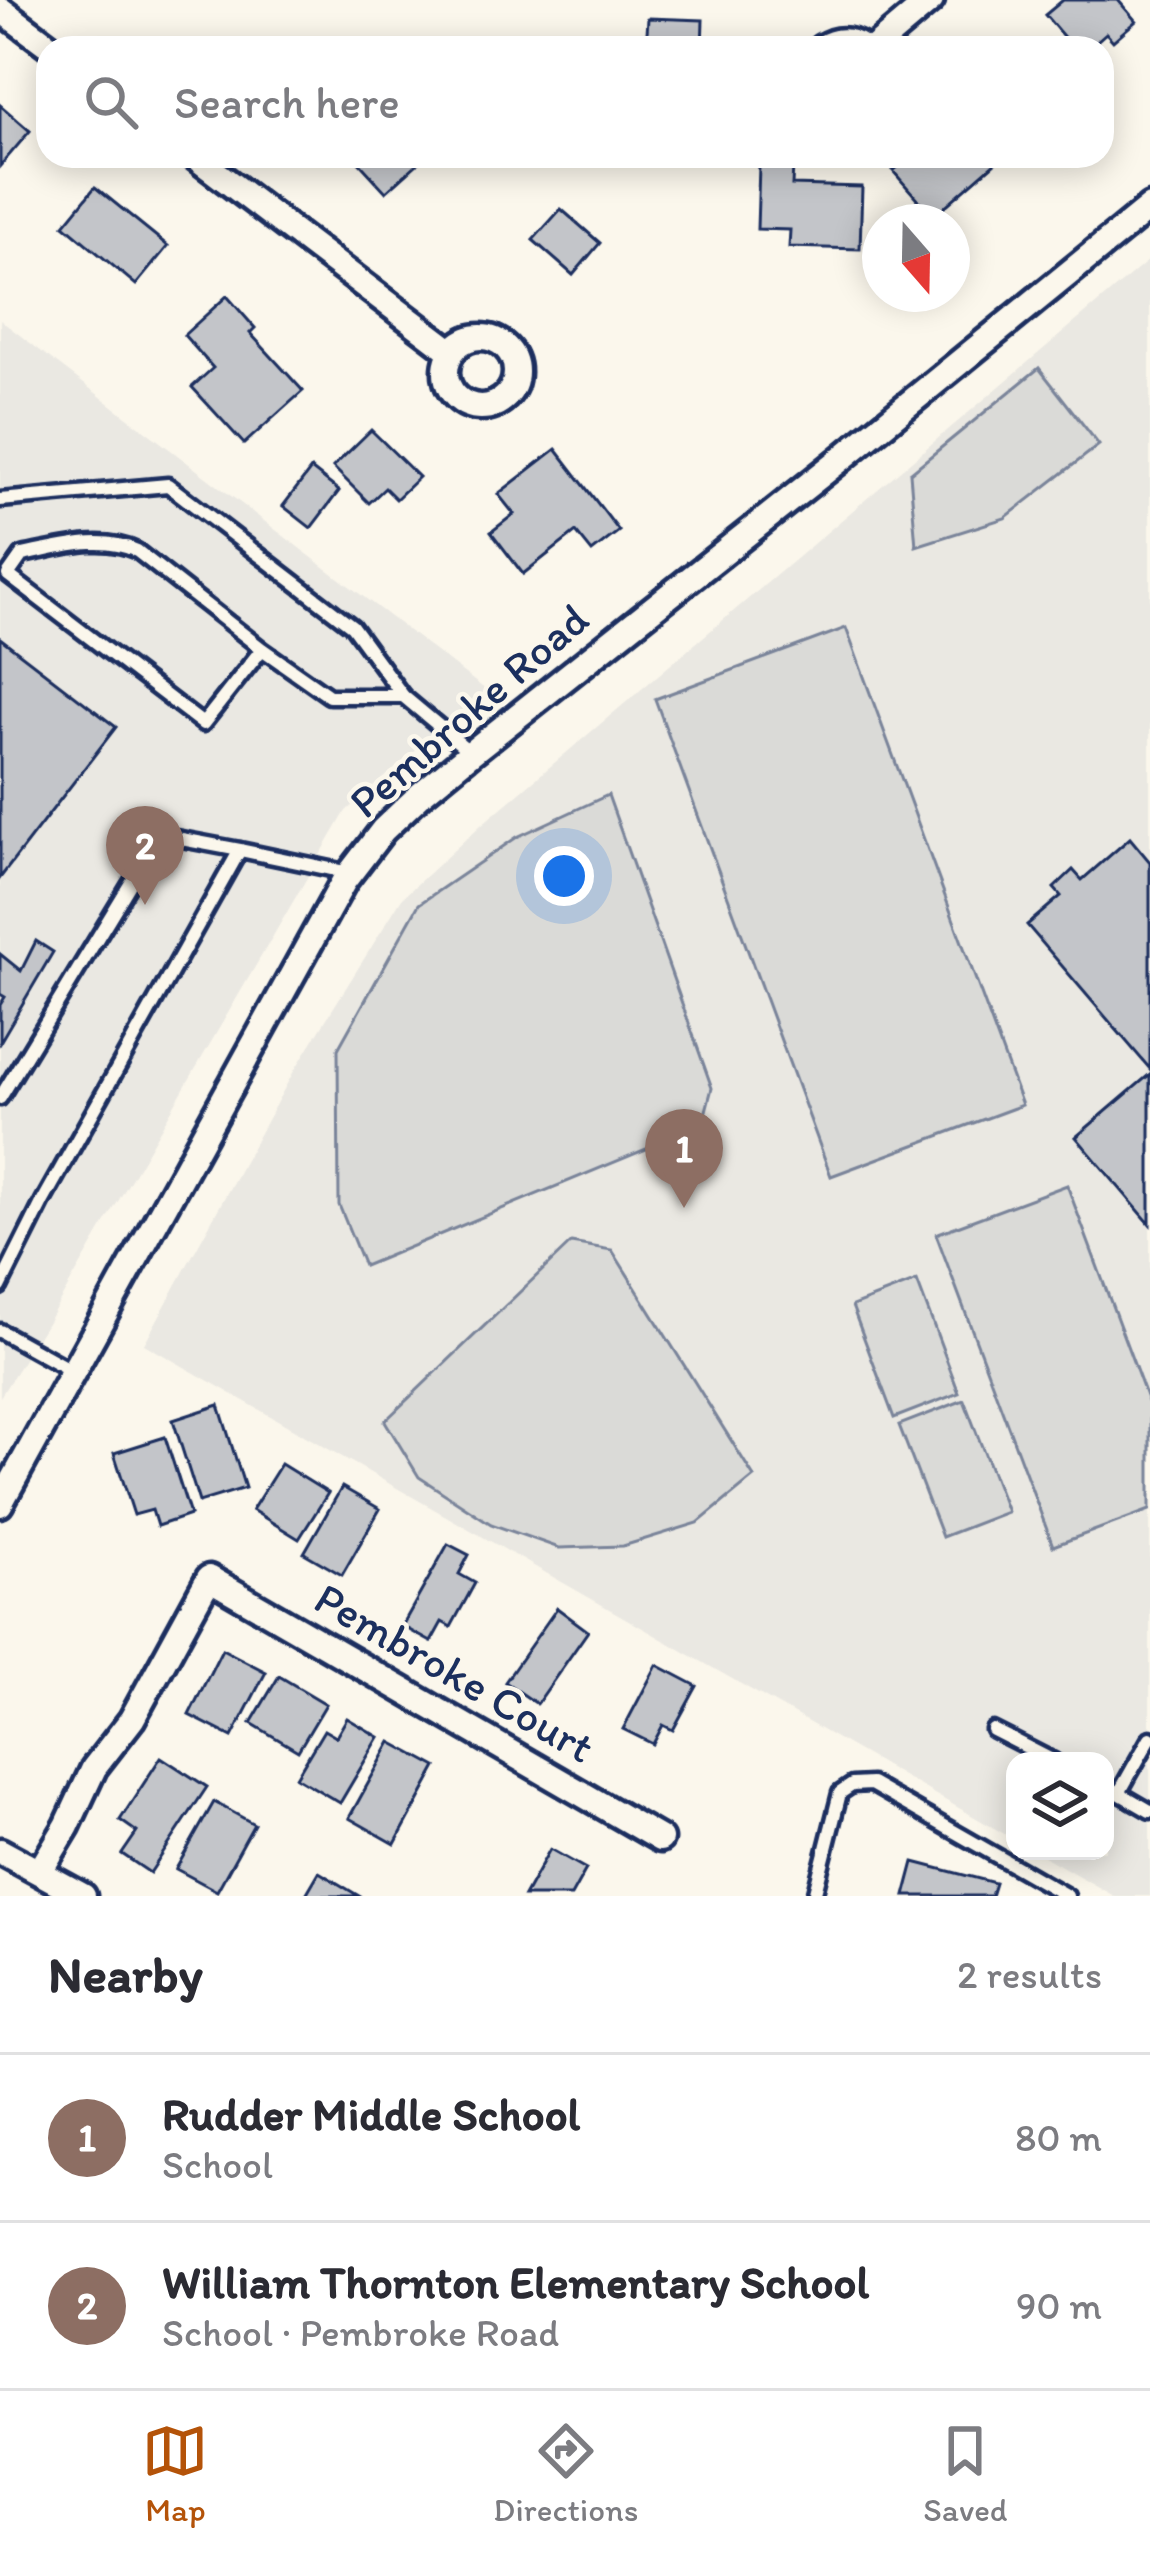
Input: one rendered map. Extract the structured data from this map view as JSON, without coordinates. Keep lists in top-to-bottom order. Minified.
{"streets":{"street":["Pembroke Road","Pembroke Court"]},"north":"bottom","page":{"search":"Search here","pins":["2","1"],"heading":["Nearby","2 results"],"list":[{"mark":"1","name":"Rudder Middle School","note":"School","value":"80 m"},{"mark":"2","name":"William Thornton Elementary School","note":"School · Pembroke Road","value":"90 m"}],"nav":["Map","Directions","Saved"]}}
